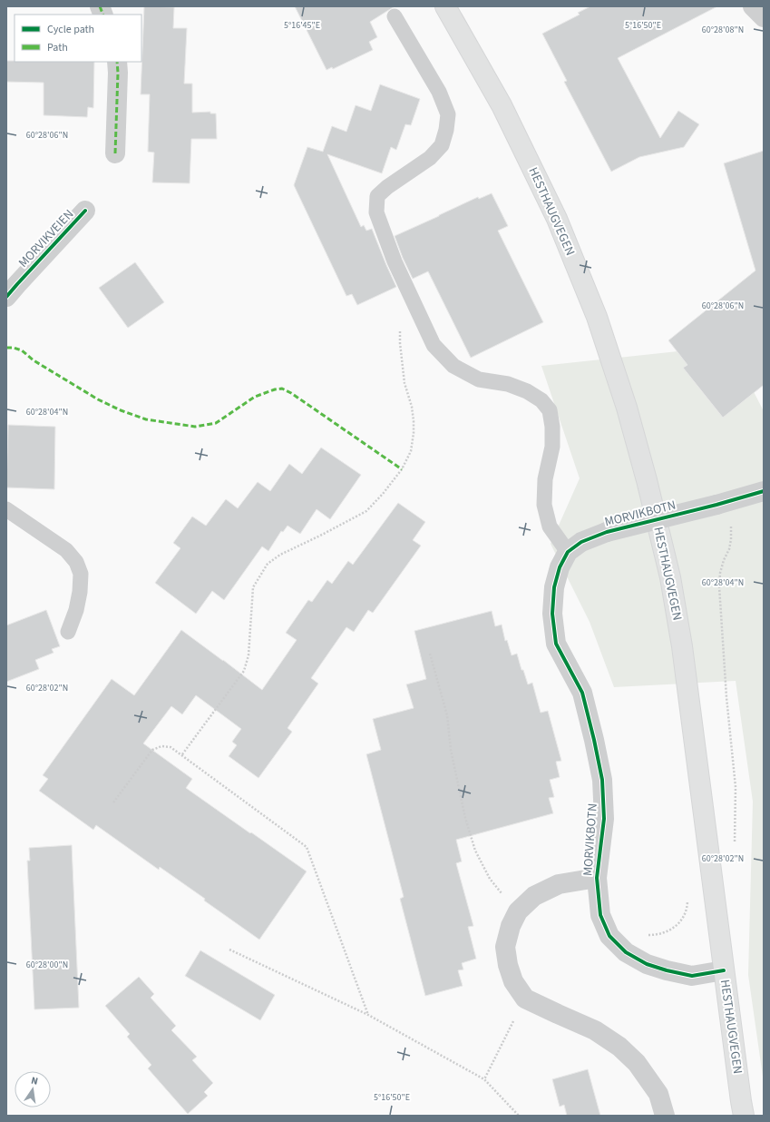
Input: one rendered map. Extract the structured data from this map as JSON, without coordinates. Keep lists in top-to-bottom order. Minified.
{"streets":{"main road":["HESTHAUGVEGEN"],"street":["MORVIKVEIEN","MORVIKBOTN"]},"crossings":[["HESTHAUGVEGEN","MORVIKBOTN"]],"legend":["Cycle path","Path"],"north":"top","coordinates":["5°16'45\"E","5°16'50\"E","60°28'08\"N","60°28'06\"N","60°28'04\"N","60°28'02\"N","60°28'00\"N"]}
